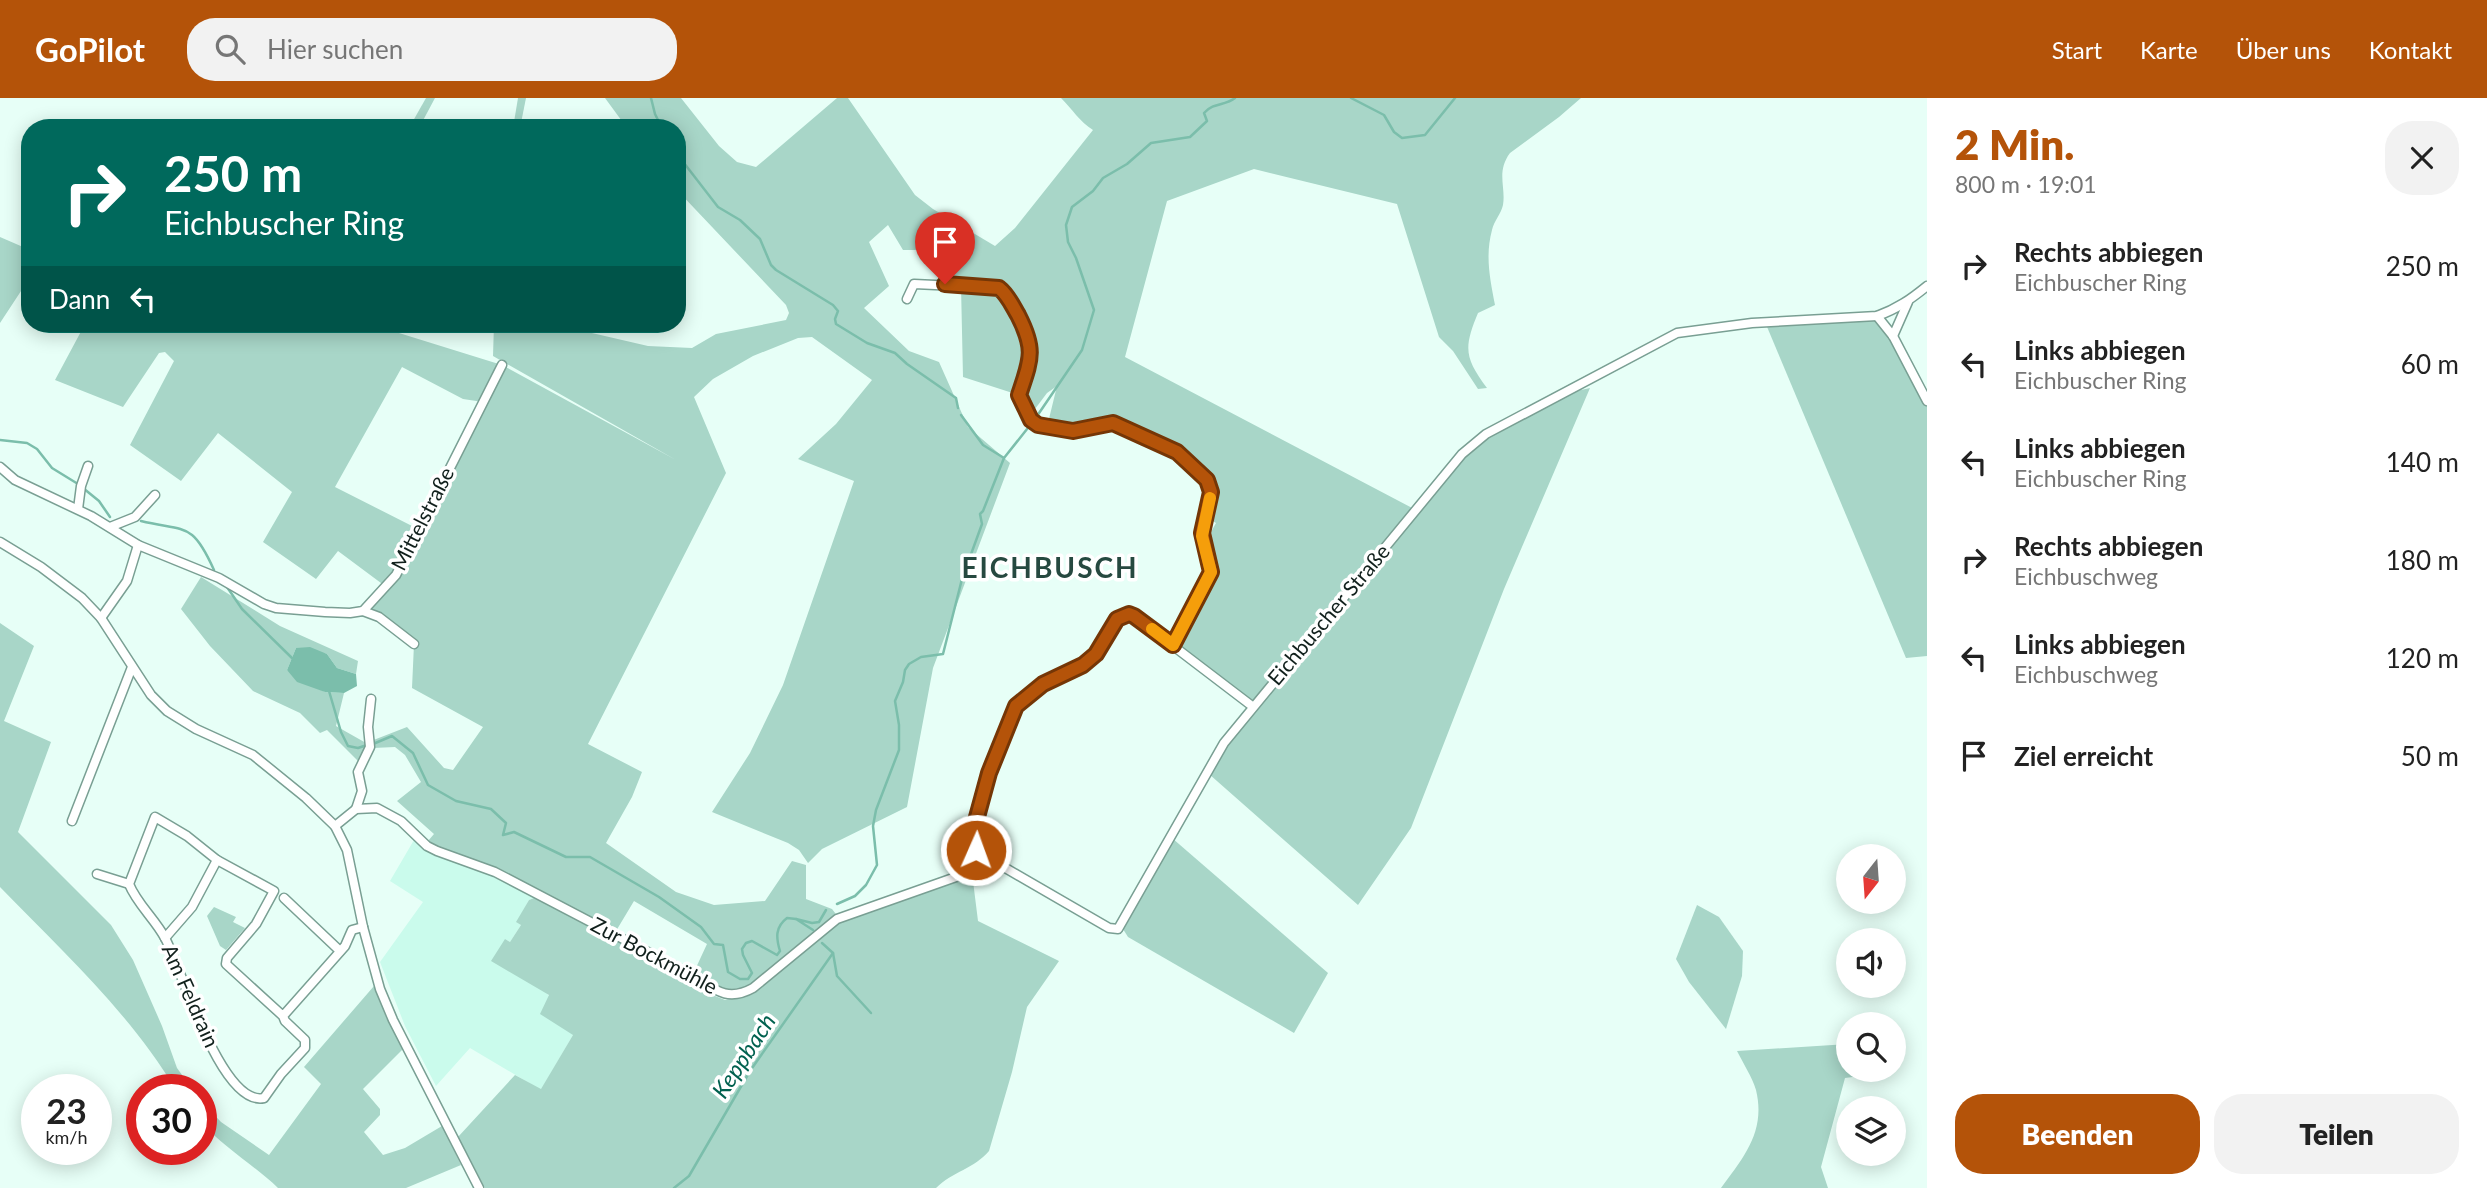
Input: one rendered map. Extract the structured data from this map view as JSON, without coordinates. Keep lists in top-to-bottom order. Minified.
{"streets":{"street":["Mittelstraße","Eichbuscher Straße","Zur Bockmühle","Am Feldrain"]},"crossings":[["Eichbuscher Straße","Zur Bockmühle"]],"districts":["EICHBUSCH"],"water":["Keppbach"],"north":"bottom","page":{"header":"GoPilot","search":"Hier suchen","nav":["Start","Karte","Über uns","Kontakt"],"heading":["2 Min.","800 m · 19:01"],"turn":["250 m","Eichbuscher Ring"],"list":[{"name":"Rechts abbiegen","note":"Eichbuscher Ring","value":"250 m"},{"name":"Links abbiegen","note":"Eichbuscher Ring","value":"60 m"},{"name":"Links abbiegen","note":"Eichbuscher Ring","value":"140 m"},{"name":"Rechts abbiegen","note":"Eichbuschweg","value":"180 m"},{"name":"Links abbiegen","note":"Eichbuschweg","value":"120 m"},{"name":"Ziel erreicht","value":"50 m"}],"then":"Dann","speed":"23 km/h","limit":"30","buttons":["Beenden","Teilen"]}}
